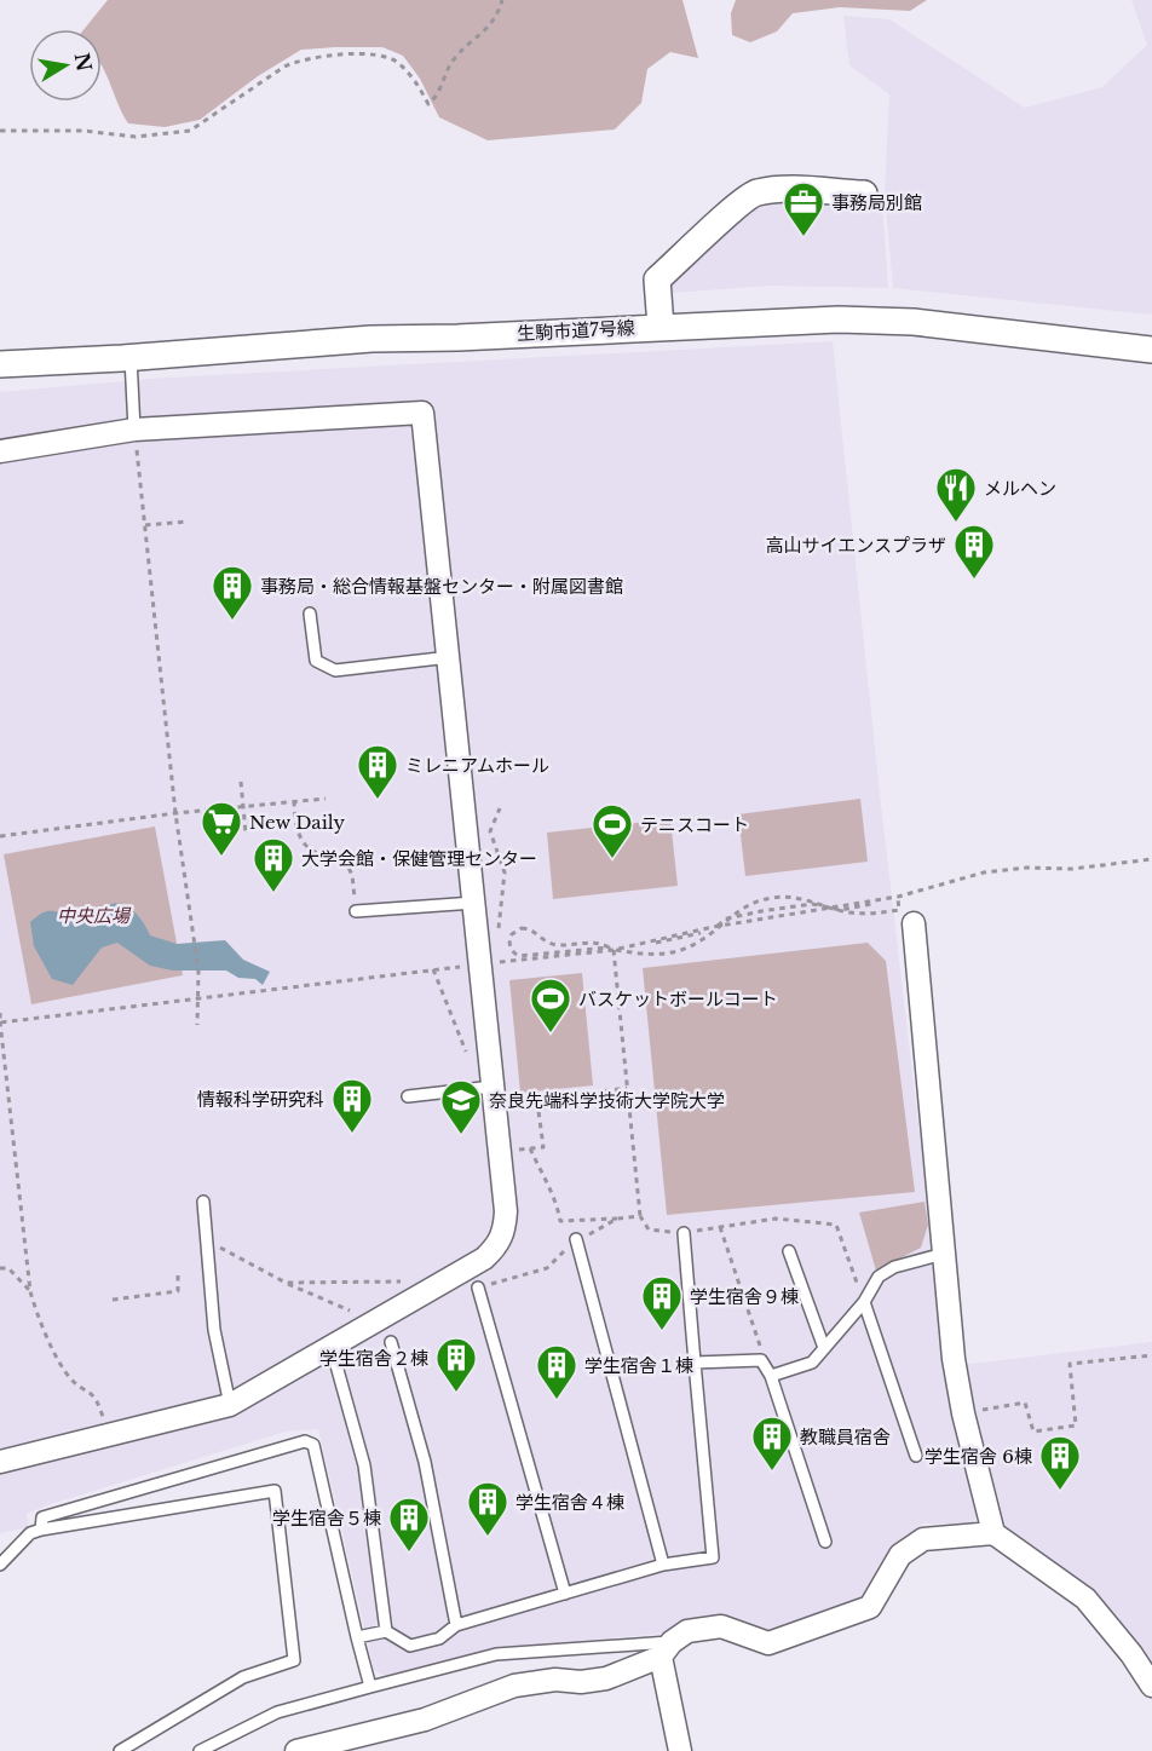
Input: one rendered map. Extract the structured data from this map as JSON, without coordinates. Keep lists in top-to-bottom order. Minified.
{"streets":{"street":["生駒市道7号線"]},"parks":["中央広場"],"places":{"office":["事務局別館"],"restaurant":["メルヘン"],"building":["高山サイエンスプラザ","事務局・総合情報基盤センター・附属図書館","ミレニアムホール","大学会館・保健管理センター","情報科学研究科","学生宿舎９棟","学生宿舎２棟","学生宿舎１棟","教職員宿舎","学生宿舎 6棟","学生宿舎４棟","学生宿舎５棟"],"supermarket":["New Daily"],"sports":["テニスコート","バスケットボールコート"],"school or university":["奈良先端科学技術大学院大学"]},"north":"right"}
